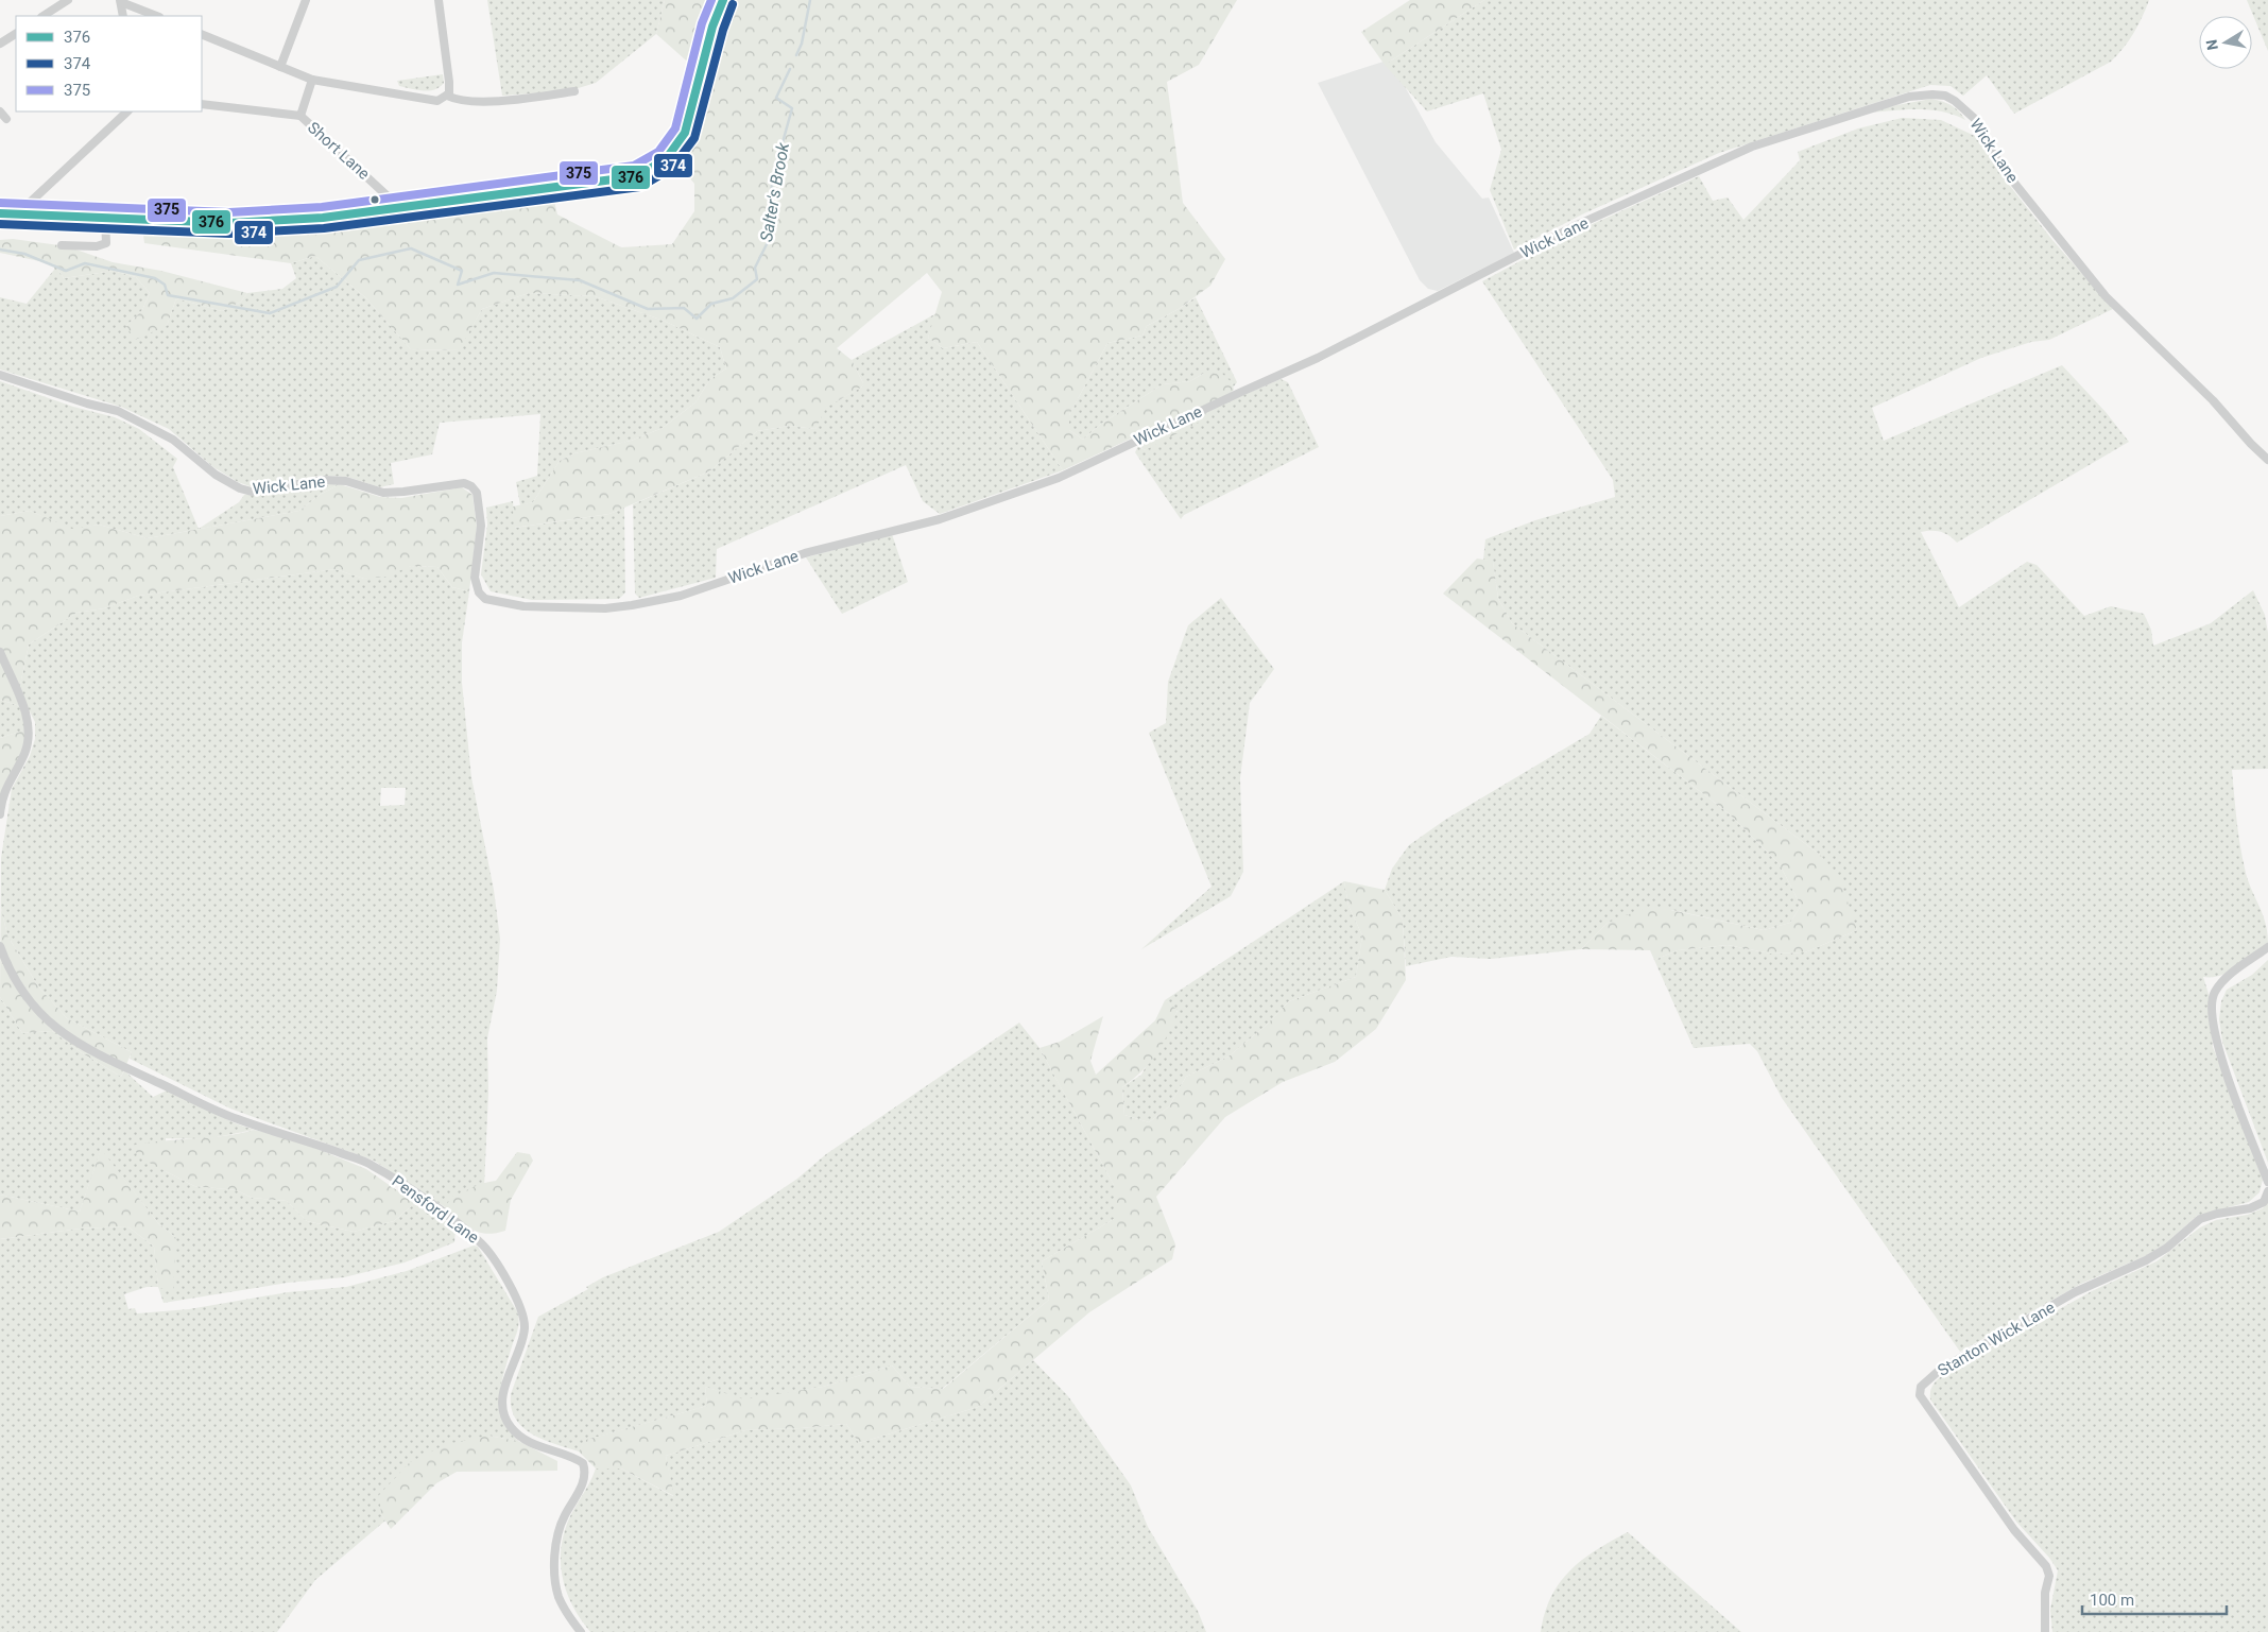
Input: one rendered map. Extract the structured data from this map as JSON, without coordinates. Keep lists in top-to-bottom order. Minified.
{"streets":{"street":["Short Lane","Wick Lane","Pensford Lane","Stanton Wick Lane"]},"water":["Salter's Brook"],"lines":["transit line 376","transit line 375","transit line 374"],"legend":["376","374","375"],"scale_bar":"100 m","north":"left"}
